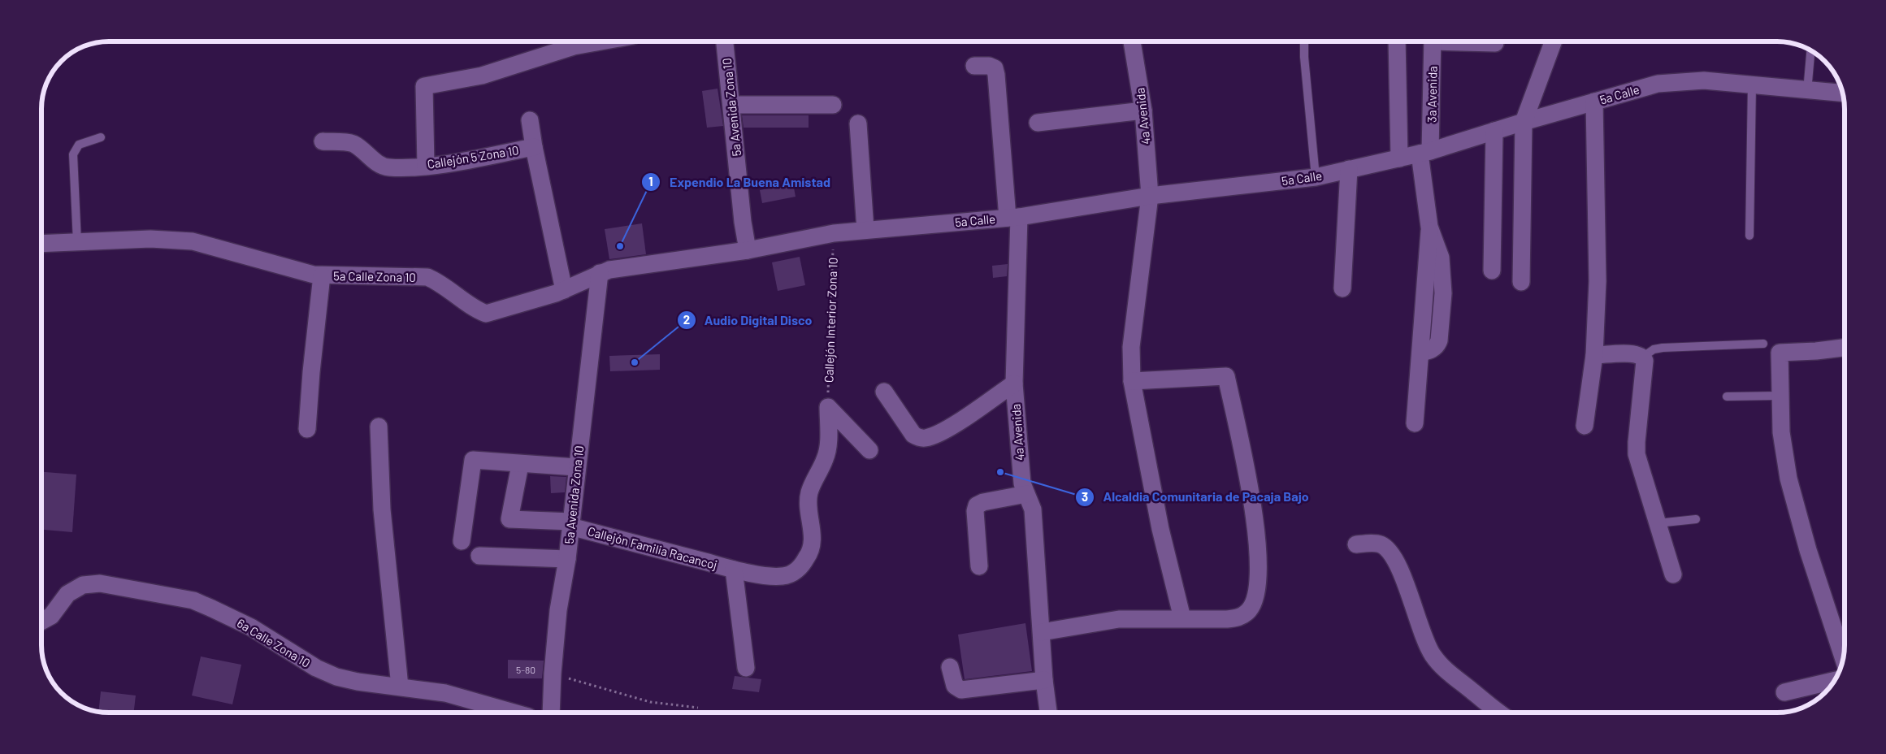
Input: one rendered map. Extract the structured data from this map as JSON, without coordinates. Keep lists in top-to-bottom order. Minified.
{"streets":{"street":["3a Avenida","5a Calle","5a Avenida Zona 10","4a Avenida","Callejón 5 Zona 10","5a Calle Zona 10","Callejón Familia Racancoj","6a Calle Zona 10"],"path":["Callejón Interior Zona 10"]},"crossings":[["3a Avenida","5a Calle"],["5a Calle","5a Avenida Zona 10"],["5a Calle","4a Avenida"],["5a Calle","5a Calle Zona 10"],["5a Calle","Callejón Interior Zona 10"],["5a Avenida Zona 10","5a Calle Zona 10"],["5a Avenida Zona 10","Callejón Familia Racancoj"],["Callejón 5 Zona 10","5a Calle Zona 10"]],"places":["Expendio La Buena Amistad","Audio Digital Disco","Alcaldia Comunitaria de Pacaja Bajo"],"house_numbers":["5-80"]}
